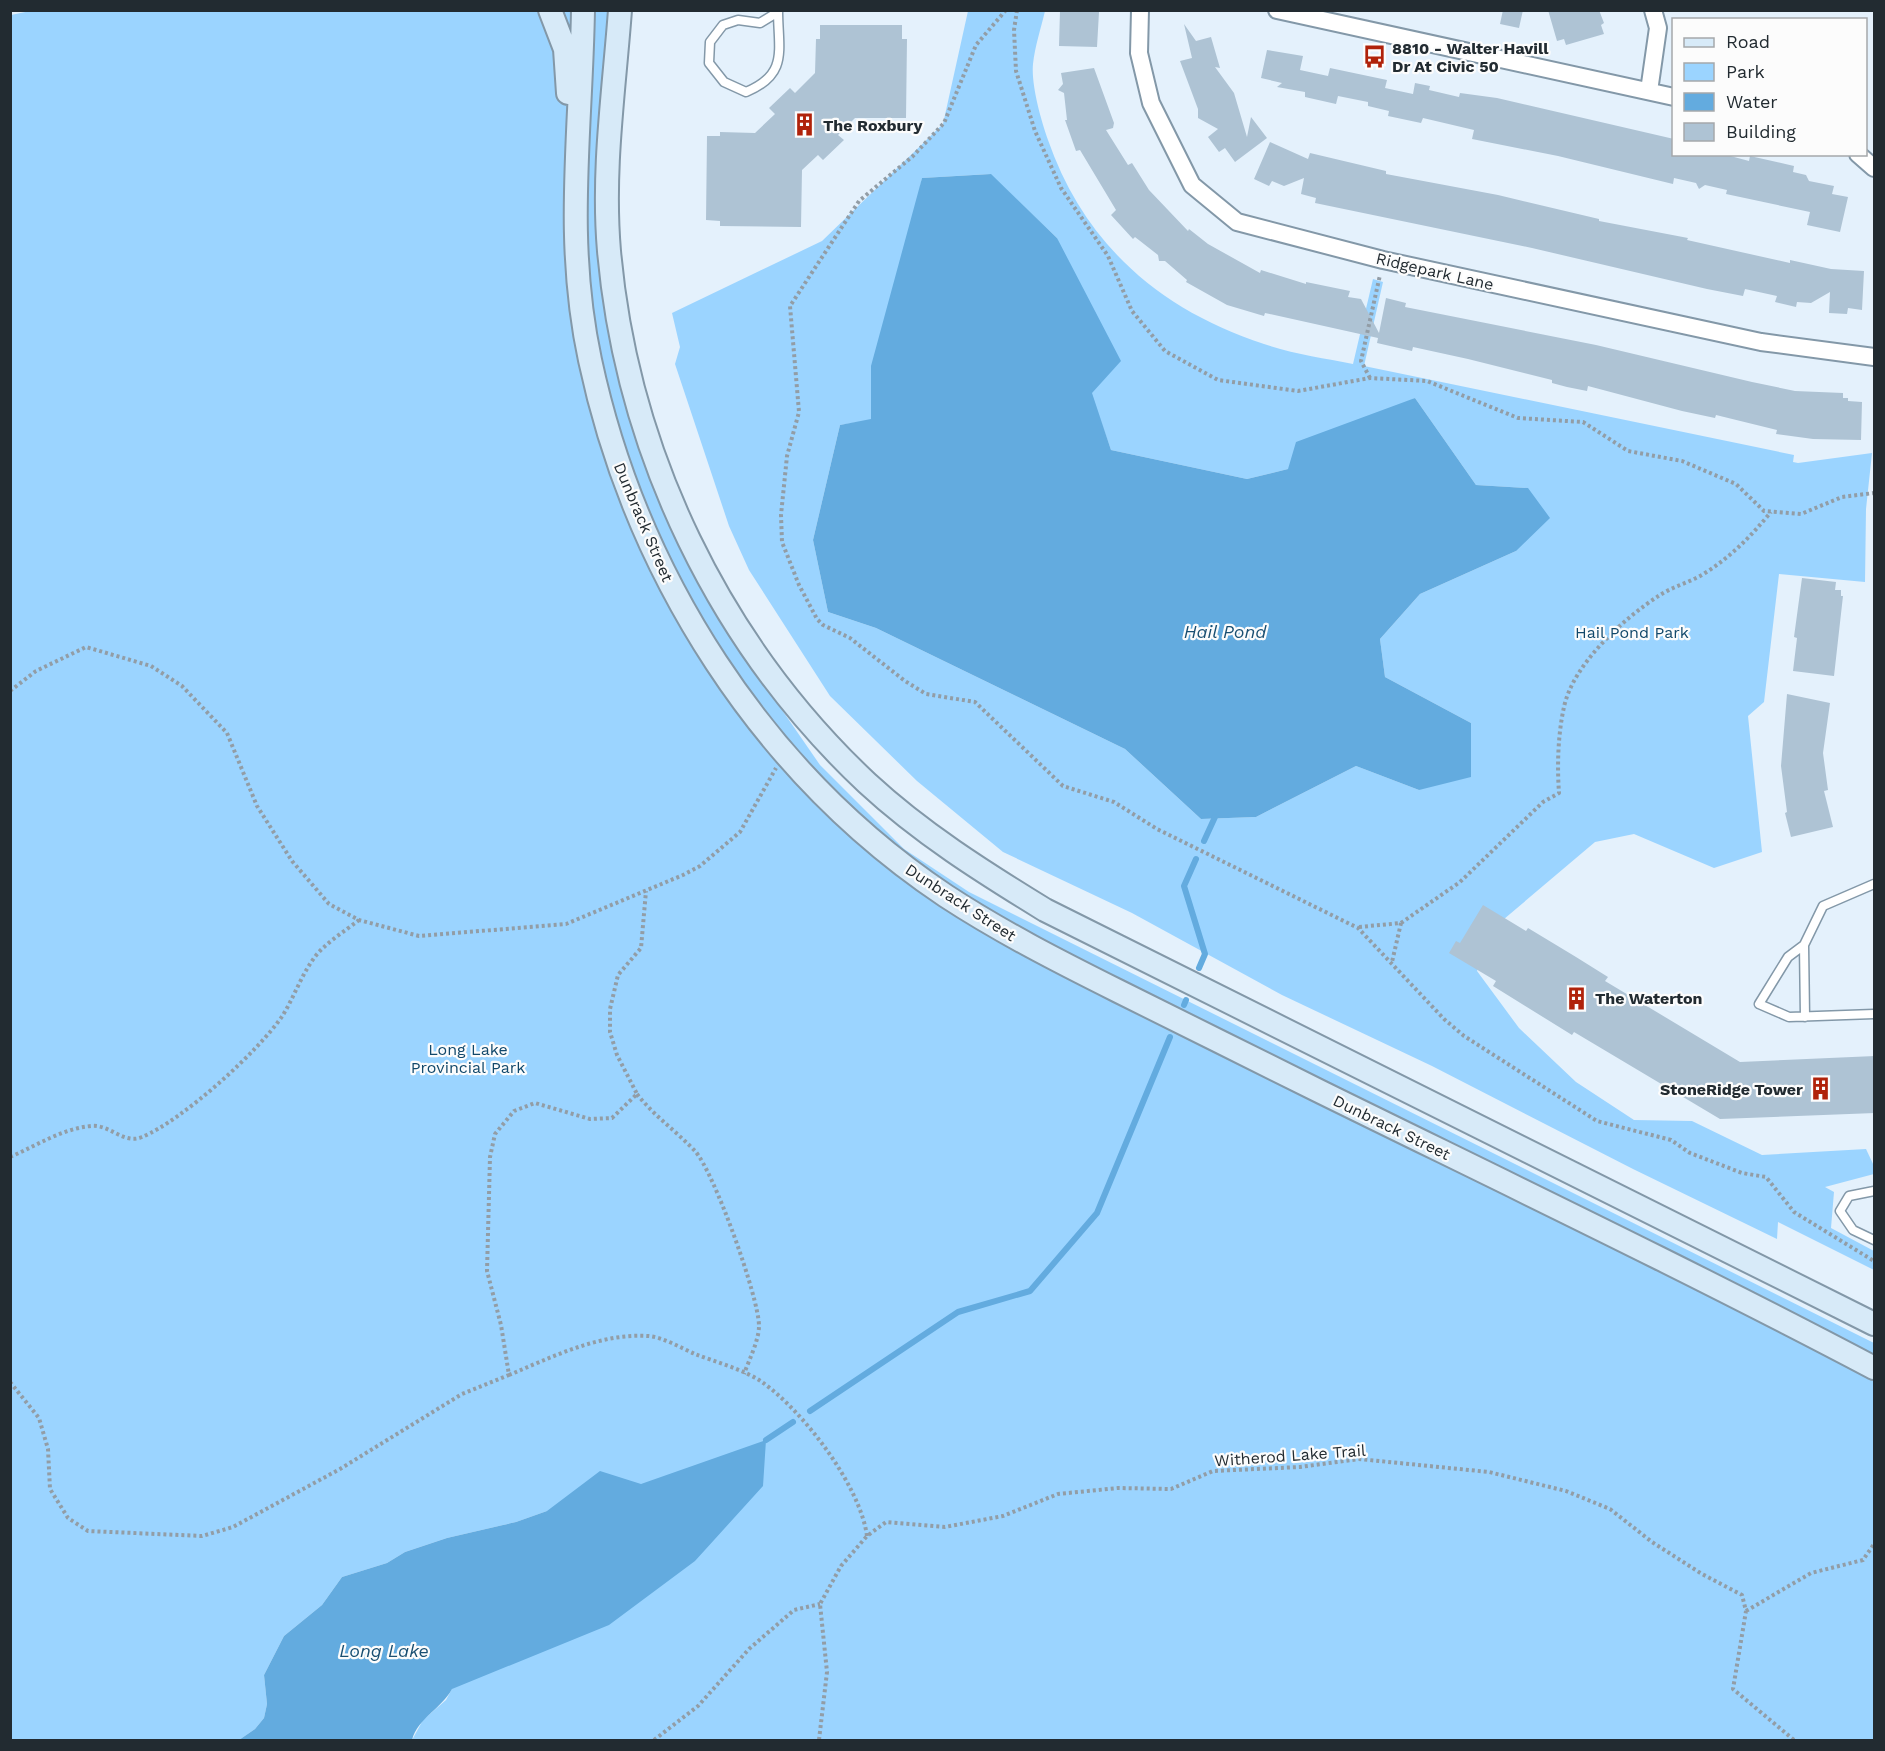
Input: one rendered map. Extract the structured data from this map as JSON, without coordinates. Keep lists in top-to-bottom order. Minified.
{"streets":{"main road":["Dunbrack Street"],"street":["Ridgepark Lane"],"path":["Witherod Lake Trail"]},"water":["Hail Pond","Long Lake"],"parks":["Hail Pond Park","Long Lake Provincial Park"],"places":{"bus stop":["8810 - Walter Havill Dr At Civic 50"],"building":["The Roxbury","The Waterton","StoneRidge Tower"]},"legend":["Road","Park","Water","Building"]}
